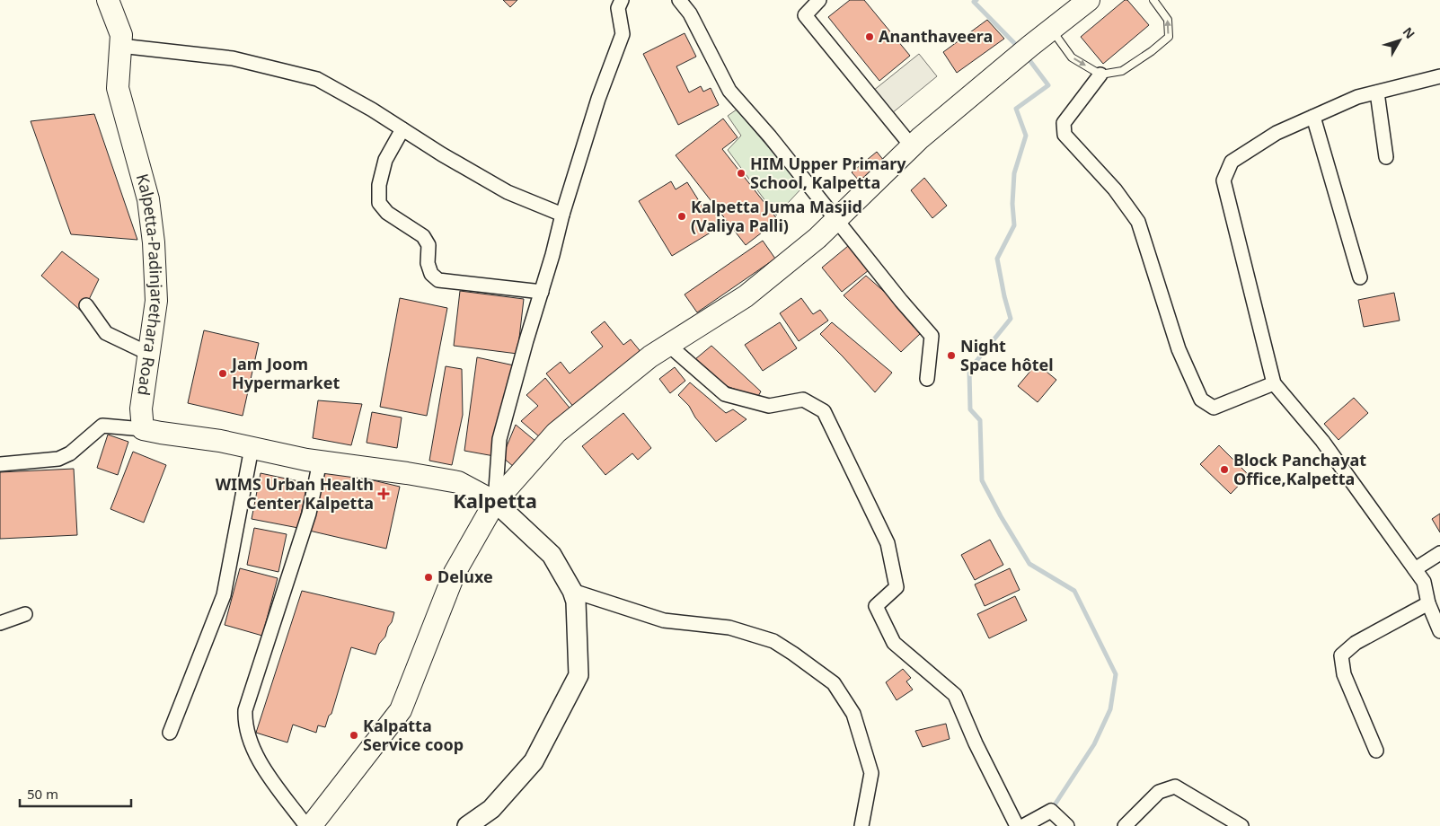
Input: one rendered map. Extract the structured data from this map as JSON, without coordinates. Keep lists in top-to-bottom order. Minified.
{"streets":{"main road":["Kalpetta-Padinjarethara Road"]},"districts":["Kalpetta"],"places":{"other":["Ananthaveera","HIM Upper Primary School, Kalpetta","Kalpetta Juma Masjid (Valiya Palli)","Night Space hôtel","Jam Joom Hypermarket","Block Panchayat Office,Kalpetta","Deluxe","Kalpatta Service coop"],"health":["WIMS Urban Health Center Kalpetta"]},"scale_bar":"50 m","north":"top right"}
